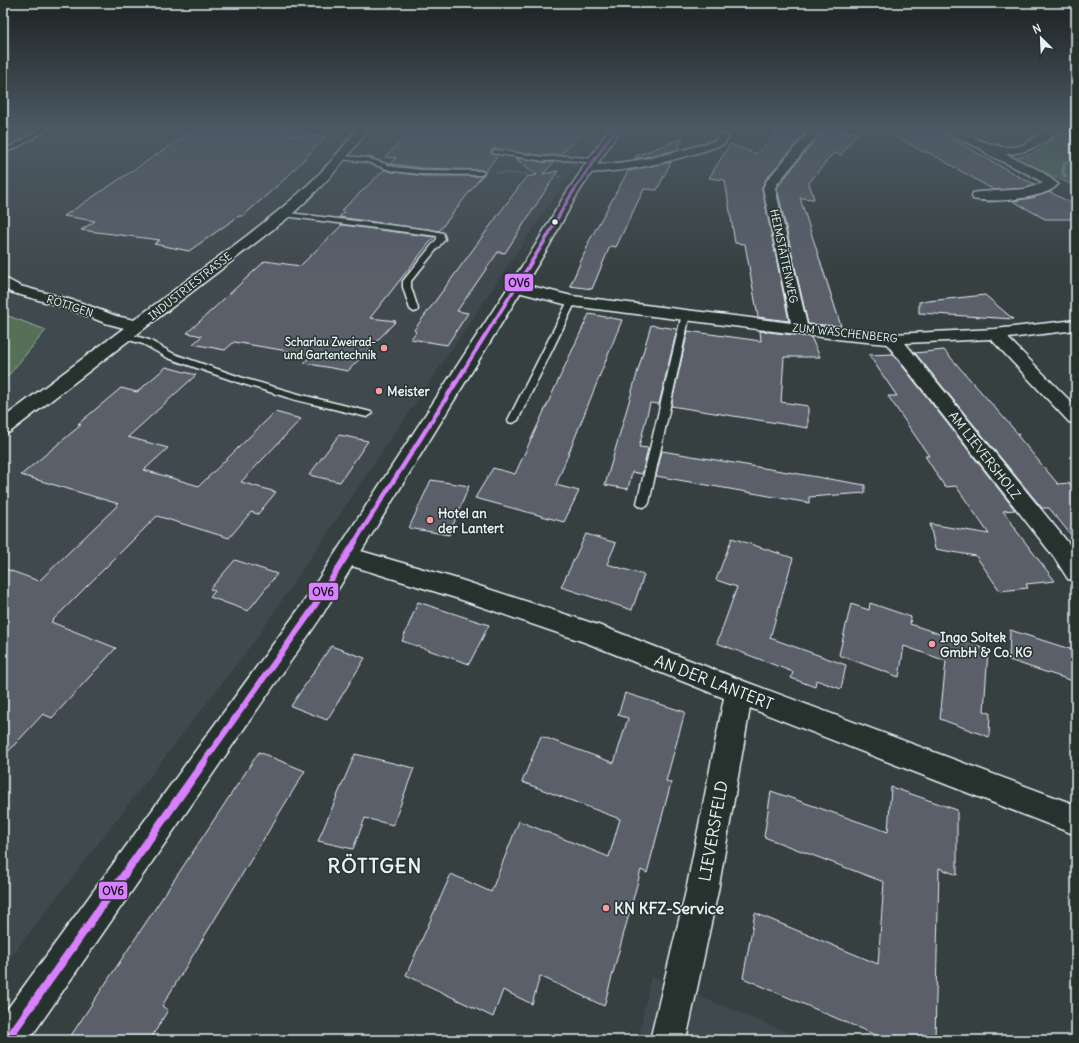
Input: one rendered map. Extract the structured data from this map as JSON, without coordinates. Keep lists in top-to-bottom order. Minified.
{"streets":{"street":["HEIMSTÄTTENWEG","INDUSTRIESTRASSE","RÖTTGEN","ZUM WASCHENBERG","AM LIEVERSHOLZ","AN DER LANTERT","LIEVERSFELD"]},"crossings":[["HEIMSTÄTTENWEG","ZUM WASCHENBERG"],["INDUSTRIESTRASSE","RÖTTGEN"],["ZUM WASCHENBERG","AM LIEVERSHOLZ"],["AN DER LANTERT","LIEVERSFELD"]],"districts":["RÖTTGEN"],"places":["Scharlau Zweirad- und Gartentechnik","Meister","Hotel an der Lantert","Ingo Soltek GmbH & Co. KG","KN KFZ-Service"],"lines":["transit line OV6"],"north":"top left"}
